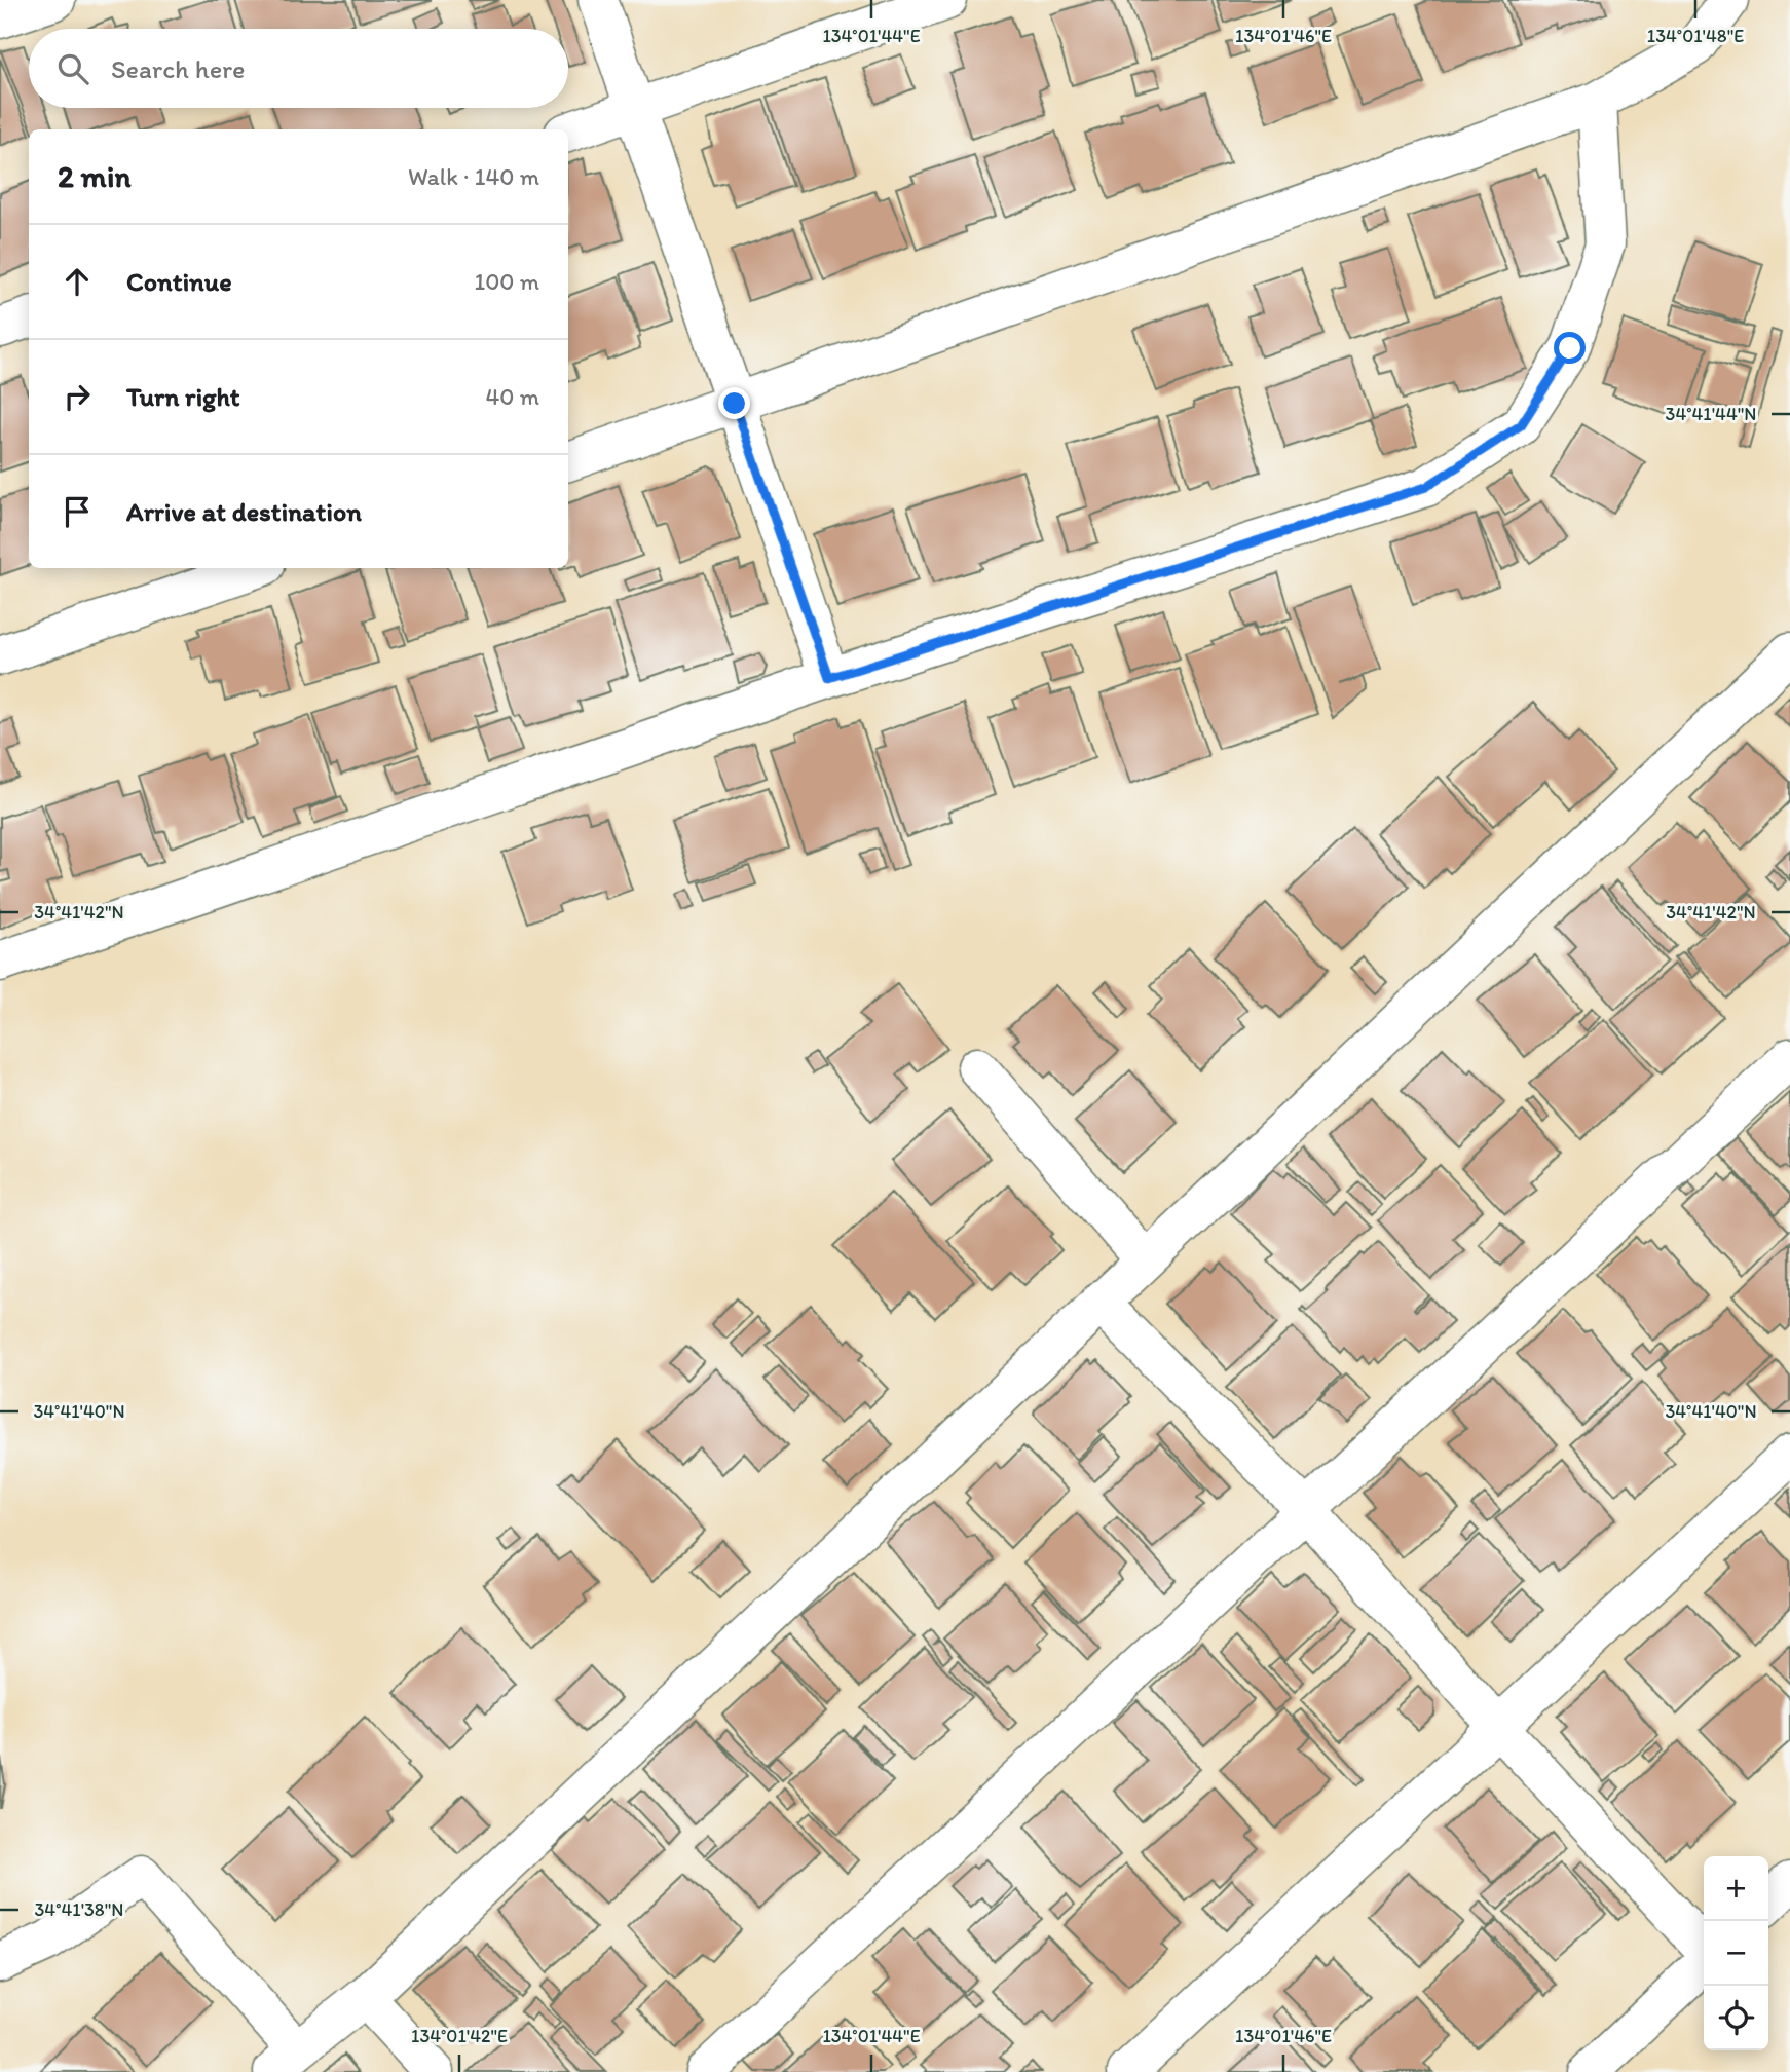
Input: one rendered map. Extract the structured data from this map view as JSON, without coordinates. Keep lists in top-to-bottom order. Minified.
{"page":{"search":"Search here","heading":["2 min","Walk · 140 m"],"list":[["Continue","100 m"],["Turn right","40 m"],"Arrive at destination"],"map_buttons":["+","−"]},"coordinates":["134°01'44\"E","134°01'46\"E","134°01'48\"E","34°41'44\"N","34°41'42\"N","34°41'40\"N","34°41'38\"N","134°01'42\"E"]}
